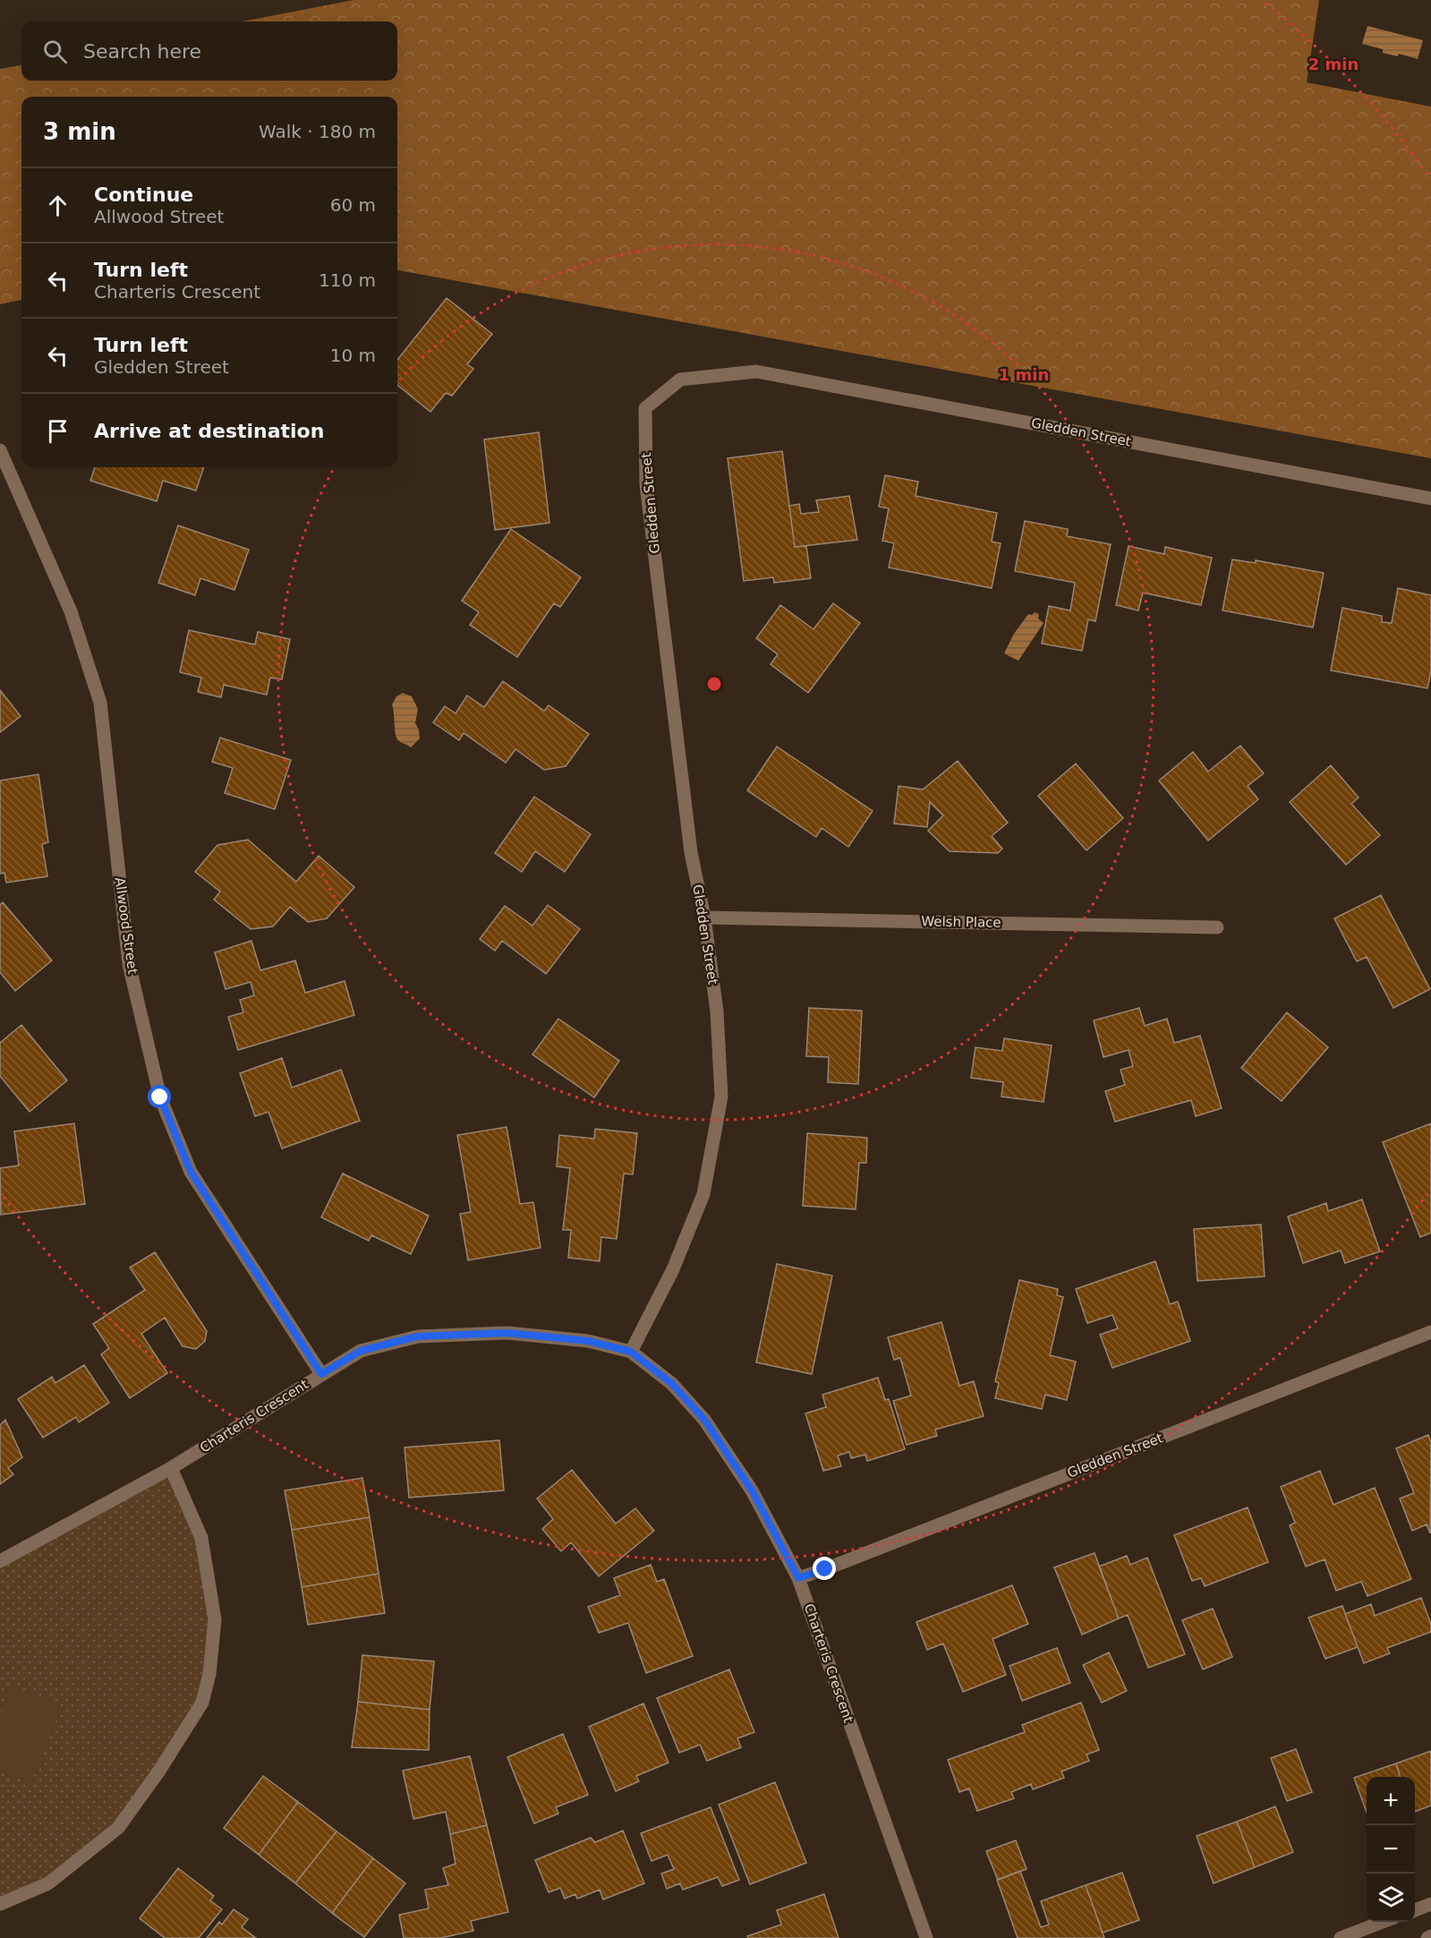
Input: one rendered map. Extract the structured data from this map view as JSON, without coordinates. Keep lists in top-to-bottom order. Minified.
{"streets":{"street":["Gledden Street","Welsh Place","Allwood Street","Charteris Crescent"]},"crossings":[["Gledden Street","Welsh Place"],["Gledden Street","Charteris Crescent"],["Allwood Street","Charteris Crescent"]],"page":{"search":"Search here","heading":["3 min","Walk · 180 m"],"list":[["Continue","Allwood Street","60 m"],["Turn left","Charteris Crescent","110 m"],["Turn left","Gledden Street","10 m"],"Arrive at destination"],"map_buttons":["+","−"]},"rings":["2 min","1 min"]}
